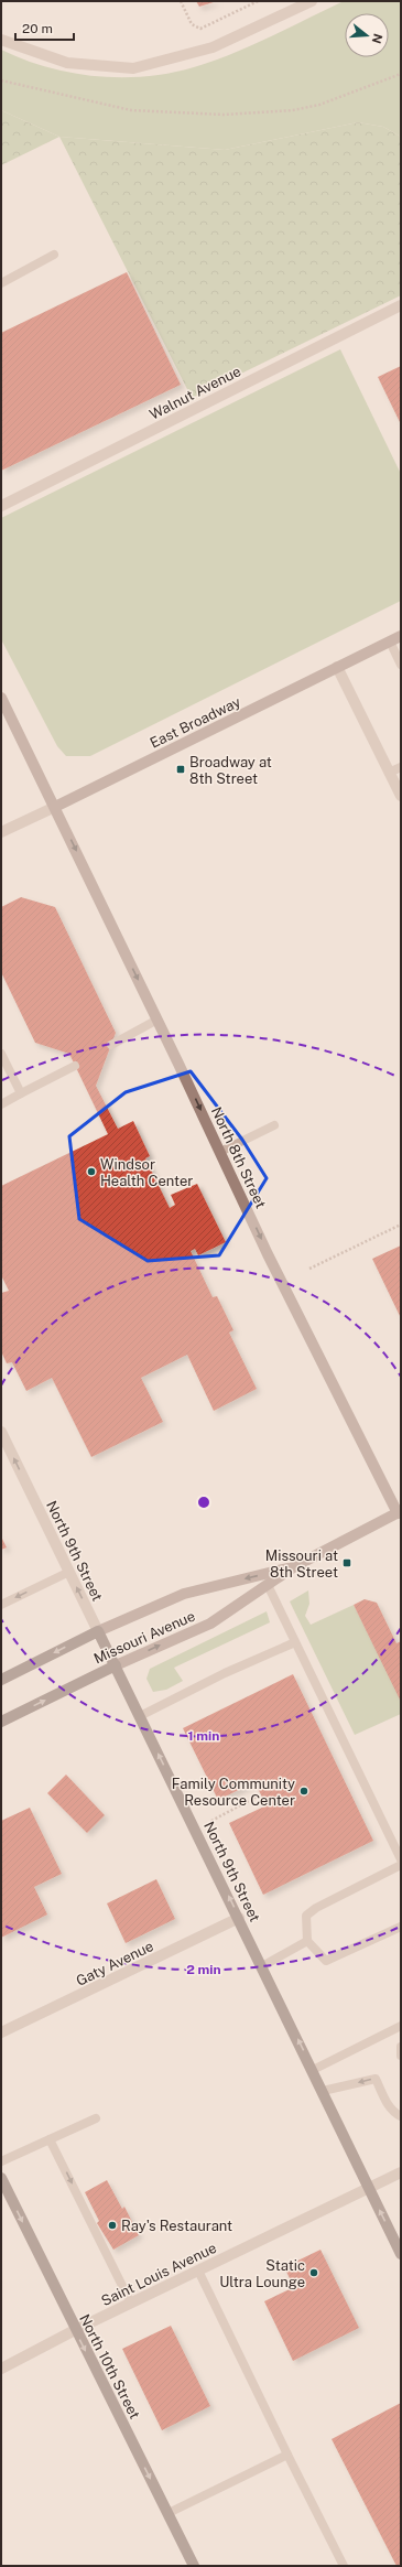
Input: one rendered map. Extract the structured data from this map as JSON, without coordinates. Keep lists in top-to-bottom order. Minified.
{"streets":{"main road":["East Broadway","North 8th Street","North 9th Street","Missouri Avenue","North 10th Street"],"street":["Walnut Avenue","Gaty Avenue","Saint Louis Avenue"]},"crossings":[["East Broadway","North 8th Street"],["North 8th Street","Missouri Avenue"],["North 9th Street","Missouri Avenue"],["North 9th Street","Gaty Avenue"],["North 9th Street","Saint Louis Avenue"],["Saint Louis Avenue","North 10th Street"]],"one_way":["North 8th Street","North 9th Street","North 10th Street"],"places":{"transit":["Broadway at 8th Street","Missouri at 8th Street"],"other":["Windsor Health Center","Family Community Resource Center","Ray's Restaurant","Static Ultra Lounge"]},"scale_bar":"20 m","north":"right","rings":["1 min","2 min"]}
